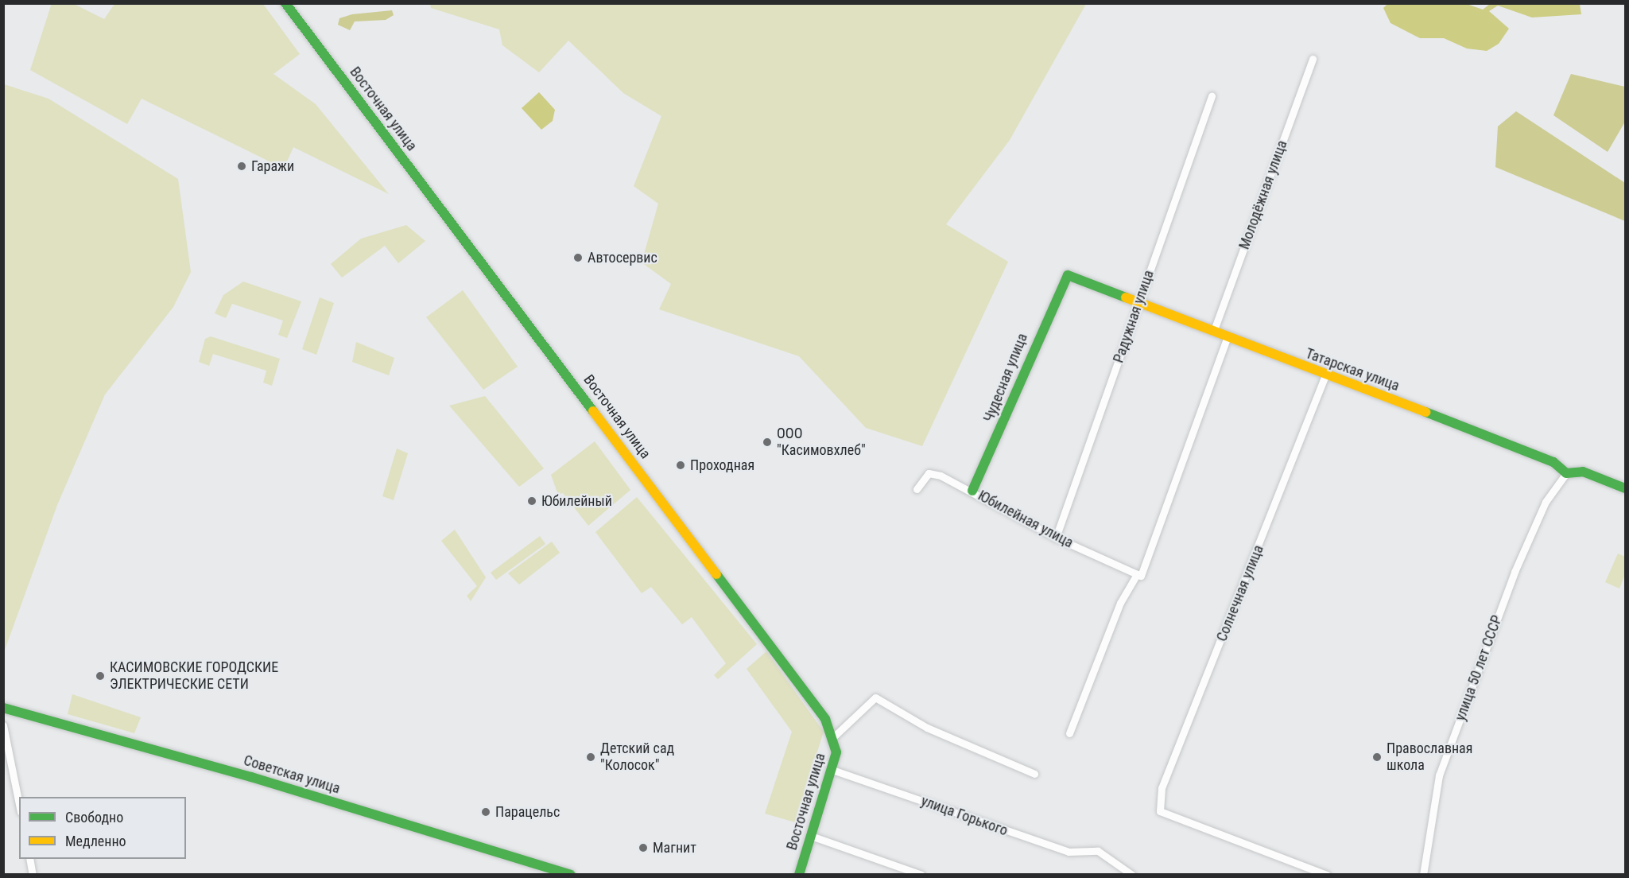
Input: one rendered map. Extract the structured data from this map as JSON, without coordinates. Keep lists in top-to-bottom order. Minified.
{"streets":{"main road":["Восточная улица","Татарская улица","Чудесная улица","Советская улица"],"street":["Молодёжная улица","Радужная улица","Юбилейная улица","Солнечная улица","улица 50 лет СССР","улица Горького"]},"crossings":[["Восточная улица","улица Горького"],["Молодёжная улица","Татарская улица"],["Радужная улица","Татарская улица"],["Радужная улица","Юбилейная улица"],["Татарская улица","Чудесная улица"],["Татарская улица","Солнечная улица"],["Татарская улица","улица 50 лет СССР"],["Чудесная улица","Юбилейная улица"]],"places":["Гаражи","Автосервис","ООО \"Касимовхлеб\"","Проходная","Юбилейный","КАСИМОВСКИЕ ГОРОДСКИЕ ЭЛЕКТРИЧЕСКИЕ СЕТИ","Детский сад \"Колосок\"","Православная школа","Парацельс","Магнит"],"legend":["Свободно","Медленно"]}
